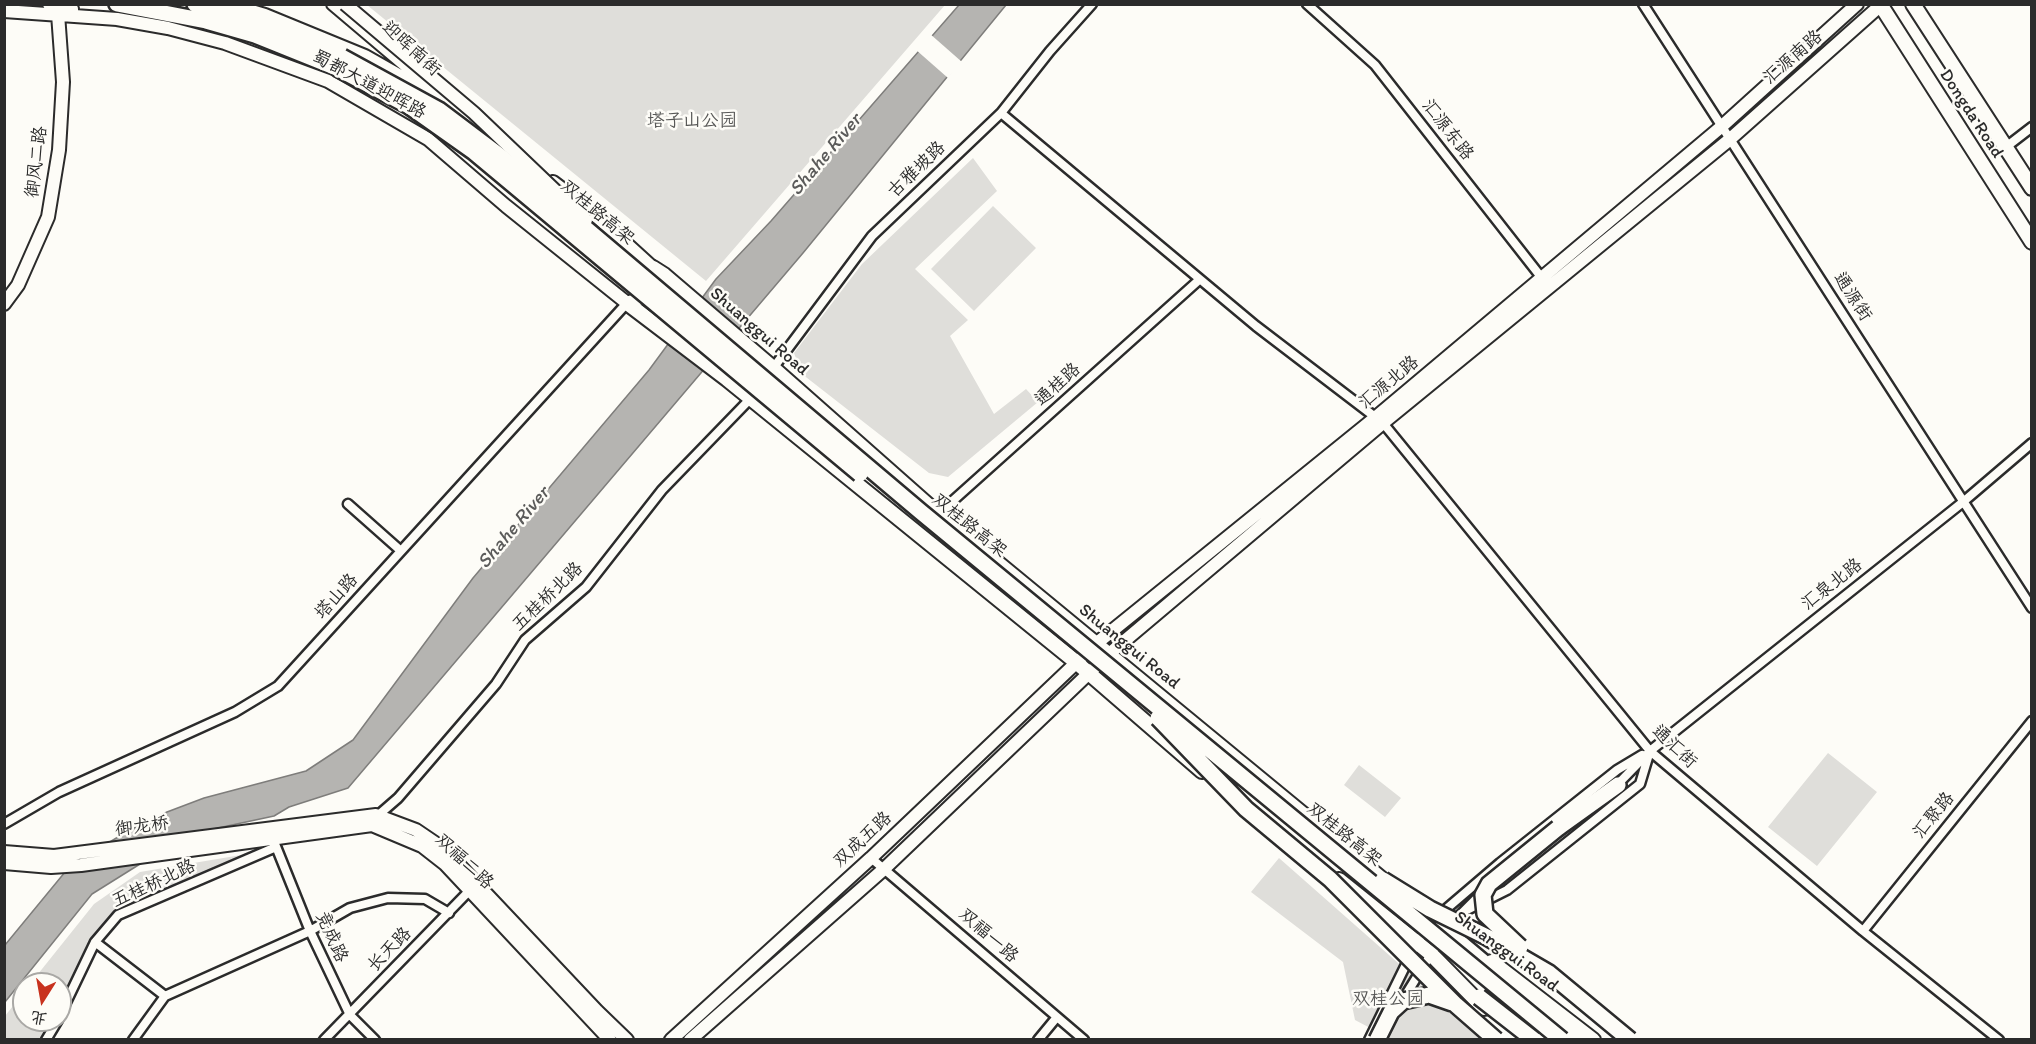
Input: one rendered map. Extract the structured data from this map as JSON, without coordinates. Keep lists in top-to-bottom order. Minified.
{"streets":{"highway":["蜀都大道迎晖路","双桂路高架"],"main road":["Dongda Road","Shuanggui Road"],"street":["迎晖南街","汇源南路","汇源东路","御风二路","古雅坡路","通源街","汇源北路","通桂路","汇泉北路","塔山路","五桂桥北路","通汇街","汇聚路","御龙桥","双成五路","双福二路","双福一路","竞成路","长天路"]},"crossings":[["迎晖南街","蜀都大道迎晖路"],["汇源南路","Dongda Road"],["汇源南路","通源街"],["汇源南路","汇源北路"],["蜀都大道迎晖路","御风二路"],["蜀都大道迎晖路","双桂路高架"],["蜀都大道迎晖路","Shuanggui Road"],["蜀都大道迎晖路","塔山路"],["汇源东路","汇源北路"],["古雅坡路","Shuanggui Road"],["古雅坡路","五桂桥北路"],["古雅坡路","通汇街"],["双桂路高架","Shuanggui Road"],["通源街","汇源北路"],["通源街","汇泉北路"],["Shuanggui Road","汇源北路"],["Shuanggui Road","通桂路"],["Shuanggui Road","汇泉北路"],["Shuanggui Road","五桂桥北路"],["汇源北路","通汇街"],["汇源北路","双成五路"],["通桂路","通汇街"],["汇泉北路","通汇街"],["五桂桥北路","御龙桥"],["五桂桥北路","双福二路"],["五桂桥北路","竞成路"],["通汇街","汇聚路"],["御龙桥","竞成路"],["双成五路","双福一路"],["双福二路","长天路"],["竞成路","长天路"]],"water":["Shahe River"],"parks":["塔子山公园","双桂公园"],"north":"bottom"}
